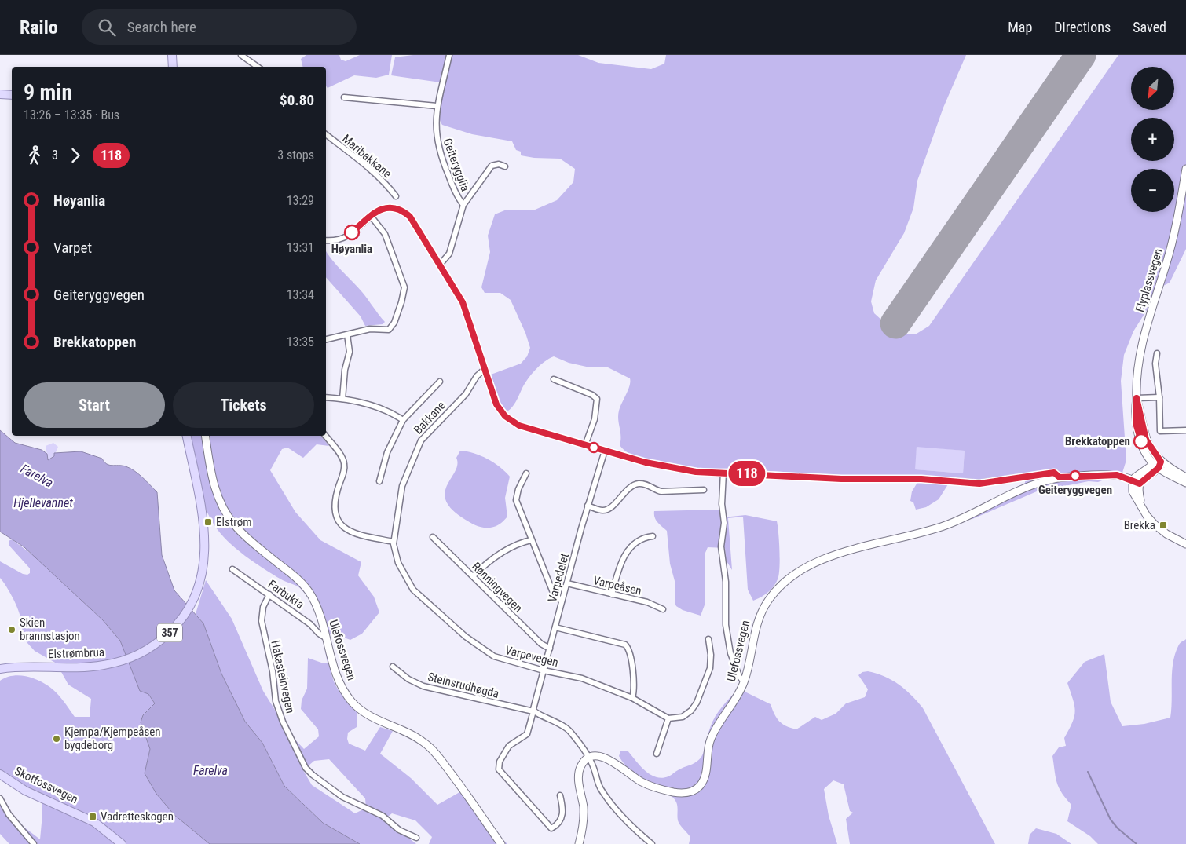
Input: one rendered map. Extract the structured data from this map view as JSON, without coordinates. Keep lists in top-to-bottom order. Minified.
{"streets":{"main road":["357","Elstrømbrua","Skotfossvegen"],"street":["Maribakkane","Geiterygglia","Flyplassvegen","Bakkane","Varpedelet","Varpeåsen","Rønningvegen","Farbukta","Ulefossvegen","Varpevegen","Hakasteinvegen","Steinsrudhøgda"]},"crossings":[["Bakkane","Varpevegen"],["Varpedelet","Varpeåsen"],["Varpedelet","Rønningvegen"],["Varpedelet","Varpevegen"],["Varpedelet","Steinsrudhøgda"],["Farbukta","Ulefossvegen"],["Farbukta","Hakasteinvegen"]],"water":["Farelva","Hjellevannet"],"places":{"other":["Høyanlia","Brekkatoppen","Geiteryggvegen","Skien brannstasjon","Kjempa/Kjempeåsen bygdeborg"],"transit":["Elstrøm","Brekka","Vadretteskogen"]},"lines":["bus line 118"],"north":"bottom left","page":{"header":"Railo","search":"Search here","nav":["Map","Directions","Saved"],"on_map":"118","map_buttons":["+","−"],"heading":["9 min","13:26 – 13:35 · Bus","$0.80"],"legs":["3","118","3 stops"],"list":[{"name":"Høyanlia","value":"13:29"},{"name":"Varpet","value":"13:31"},{"name":"Geiteryggvegen","value":"13:34"},{"name":"Brekkatoppen","value":"13:35"}],"buttons":["Start","Tickets"]}}
